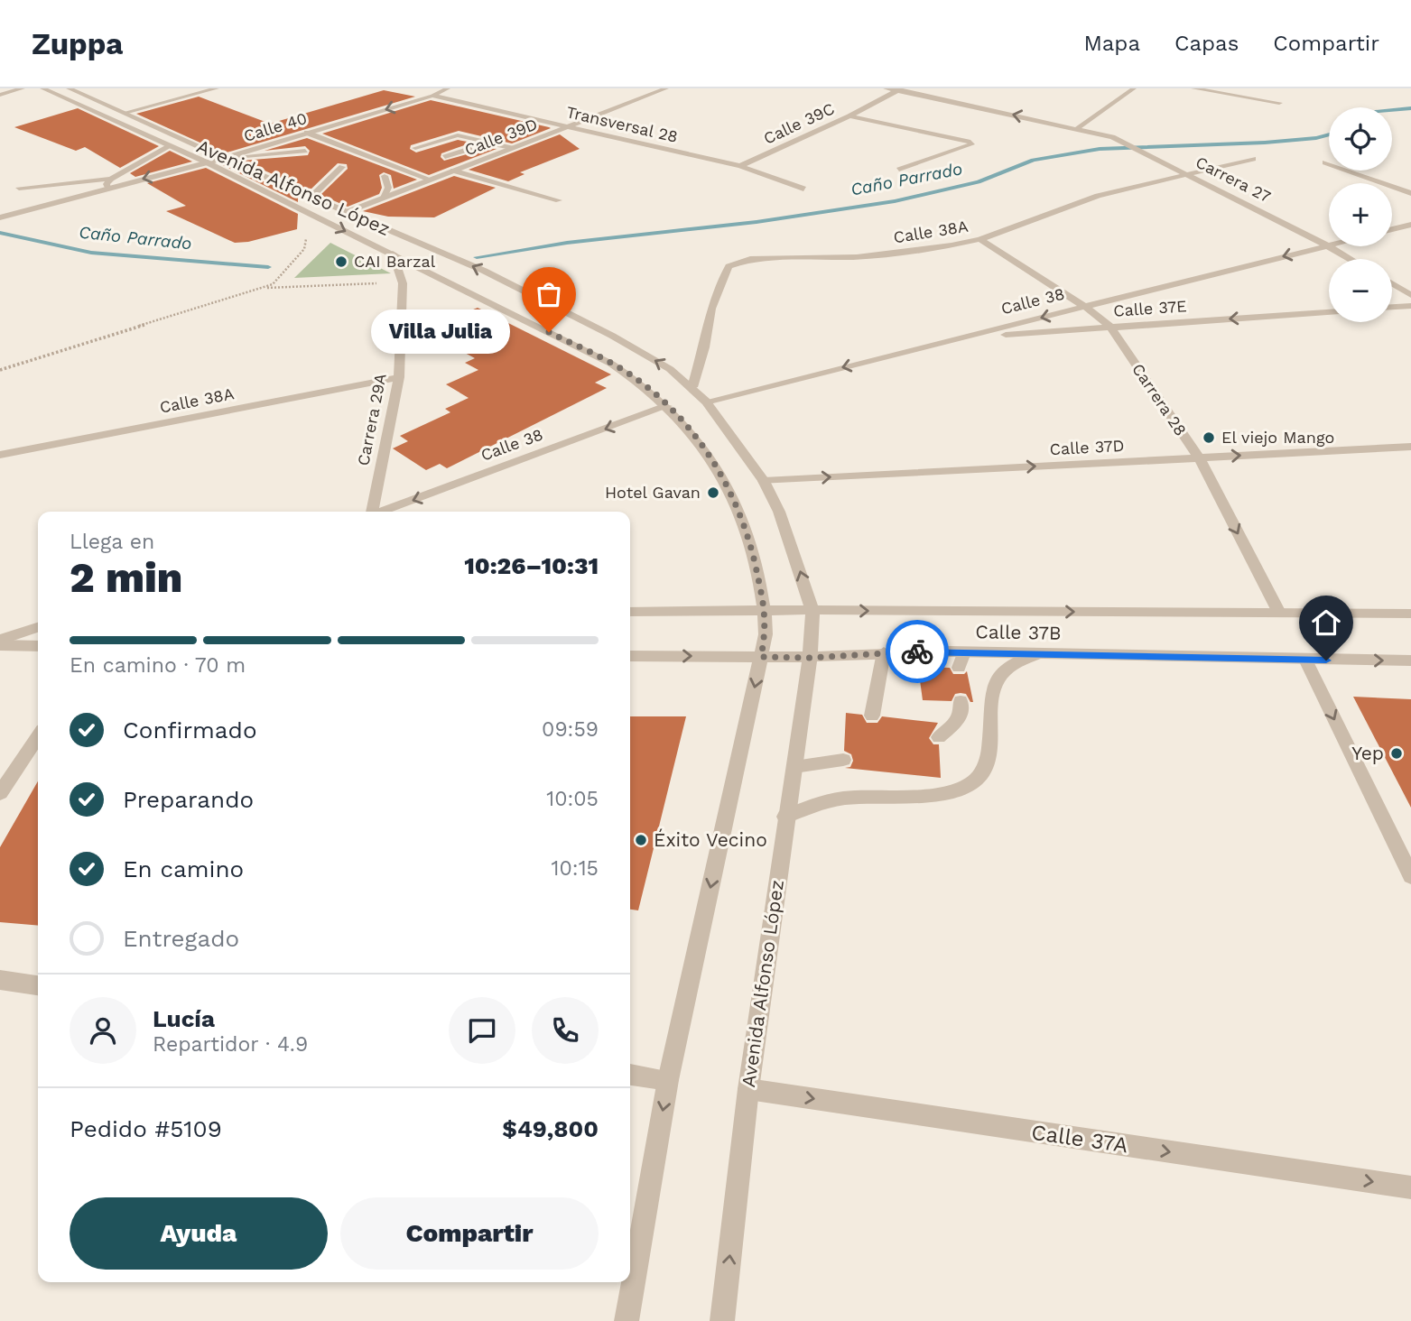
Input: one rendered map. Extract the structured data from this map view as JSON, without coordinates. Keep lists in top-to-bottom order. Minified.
{"streets":{"street":["Calle 39C","Transversal 28","Calle 40","Calle 39D","Carrera 27","Avenida Alfonso López","Calle 38A","Calle 38","Calle 37E","Carrera 28","Carrera 29A","Calle 37D","Calle 37B","Calle 37A"]},"crossings":[["Calle 39C","Transversal 28"],["Calle 39C","Carrera 27"],["Transversal 28","Calle 40"],["Transversal 28","Calle 39D"],["Calle 40","Avenida Alfonso López"],["Calle 39D","Avenida Alfonso López"],["Carrera 27","Calle 38A"],["Carrera 27","Calle 38"],["Avenida Alfonso López","Calle 38A"],["Avenida Alfonso López","Calle 38"],["Avenida Alfonso López","Carrera 29A"],["Avenida Alfonso López","Calle 37D"],["Avenida Alfonso López","Calle 37B"],["Avenida Alfonso López","Calle 37A"],["Calle 38A","Carrera 28"],["Calle 38A","Carrera 29A"],["Calle 38","Calle 37E"],["Calle 38","Carrera 28"],["Calle 37E","Carrera 28"],["Carrera 28","Calle 37D"],["Carrera 28","Calle 37B"]],"one_way":["Carrera 27","Calle 38","Calle 37E","Carrera 28","Calle 37D","Calle 37A"],"water":["Caño Parrado"],"places":["CAI Barzal","Villa Julia","El viejo Mango","Hotel Gavan","Yep","Éxito Vecino"],"page":{"header":"Zuppa","nav":["Mapa","Capas","Compartir"],"map_buttons":["+","−"],"bubble":"Villa Julia","heading":["2 min","Llega en","10:26–10:31"],"panel":["Lucía","Repartidor · 4.9","Pedido #5109","$49,800"],"bar":"En camino · 70 m","list":[["Confirmado","09:59"],["Preparando","10:05"],["En camino","10:15"],"Entregado"],"buttons":["Ayuda","Compartir"]}}
